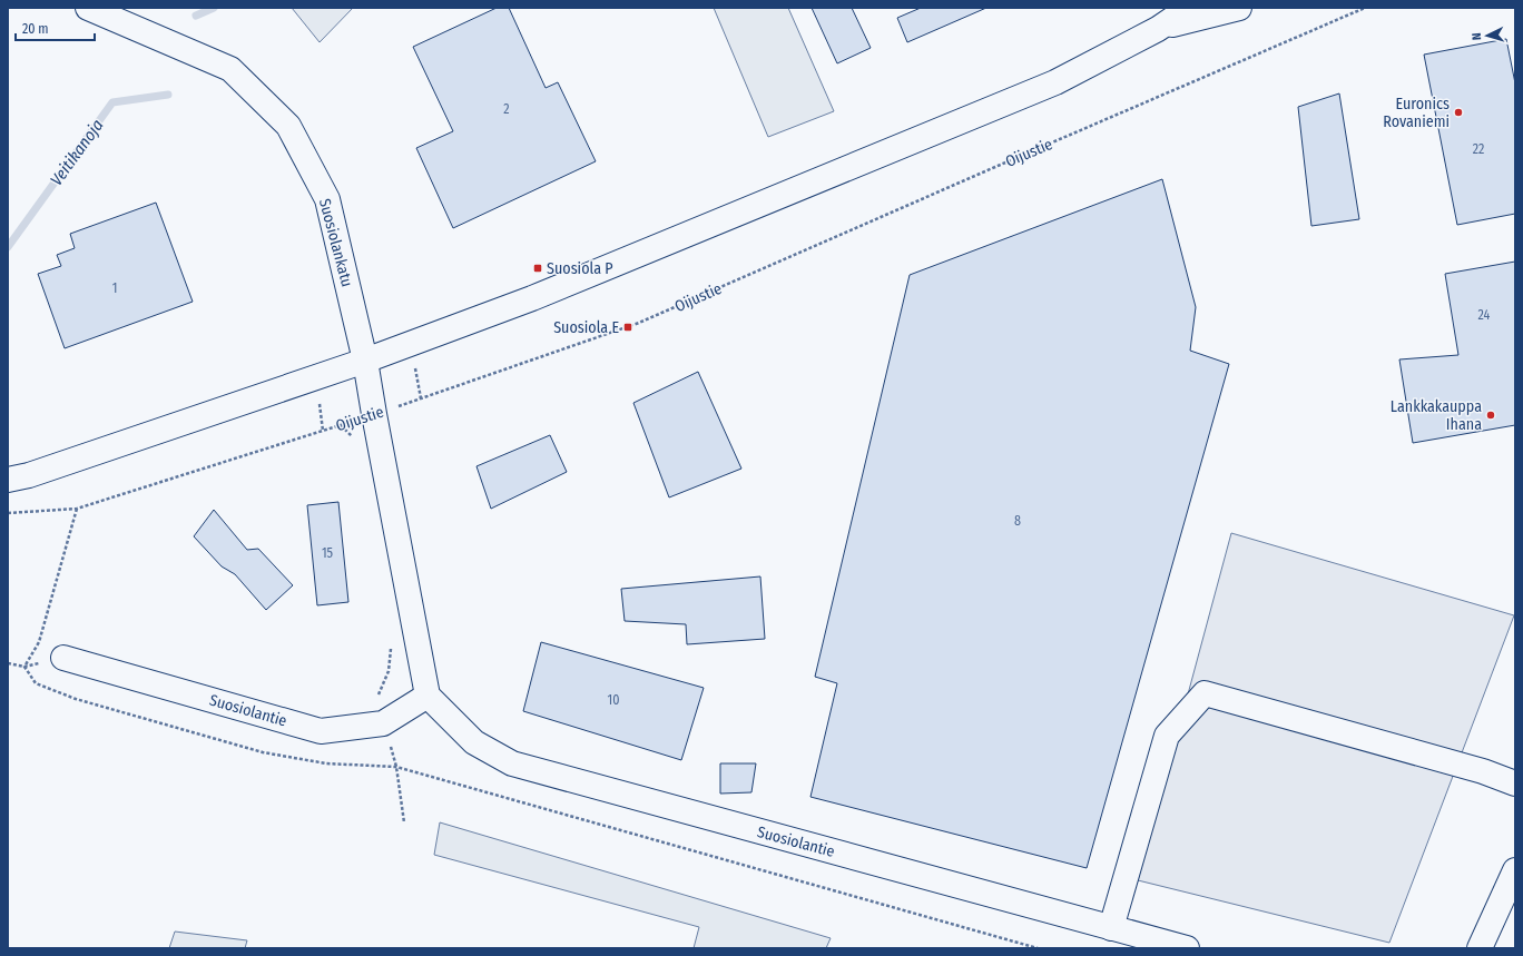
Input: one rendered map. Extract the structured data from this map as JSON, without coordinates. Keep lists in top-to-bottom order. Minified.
{"streets":{"street":["Suosiolankatu","Suosiolantie"],"path":["Oijustie"]},"water":["Veitikanoja"],"places":{"other":["Euronics Rovaniemi","Lankkakauppa Ihana"],"transit":["Suosiola P","Suosiola E"]},"house_numbers":["2","22","1","24","8","15","10"],"scale_bar":"20 m","north":"left"}
